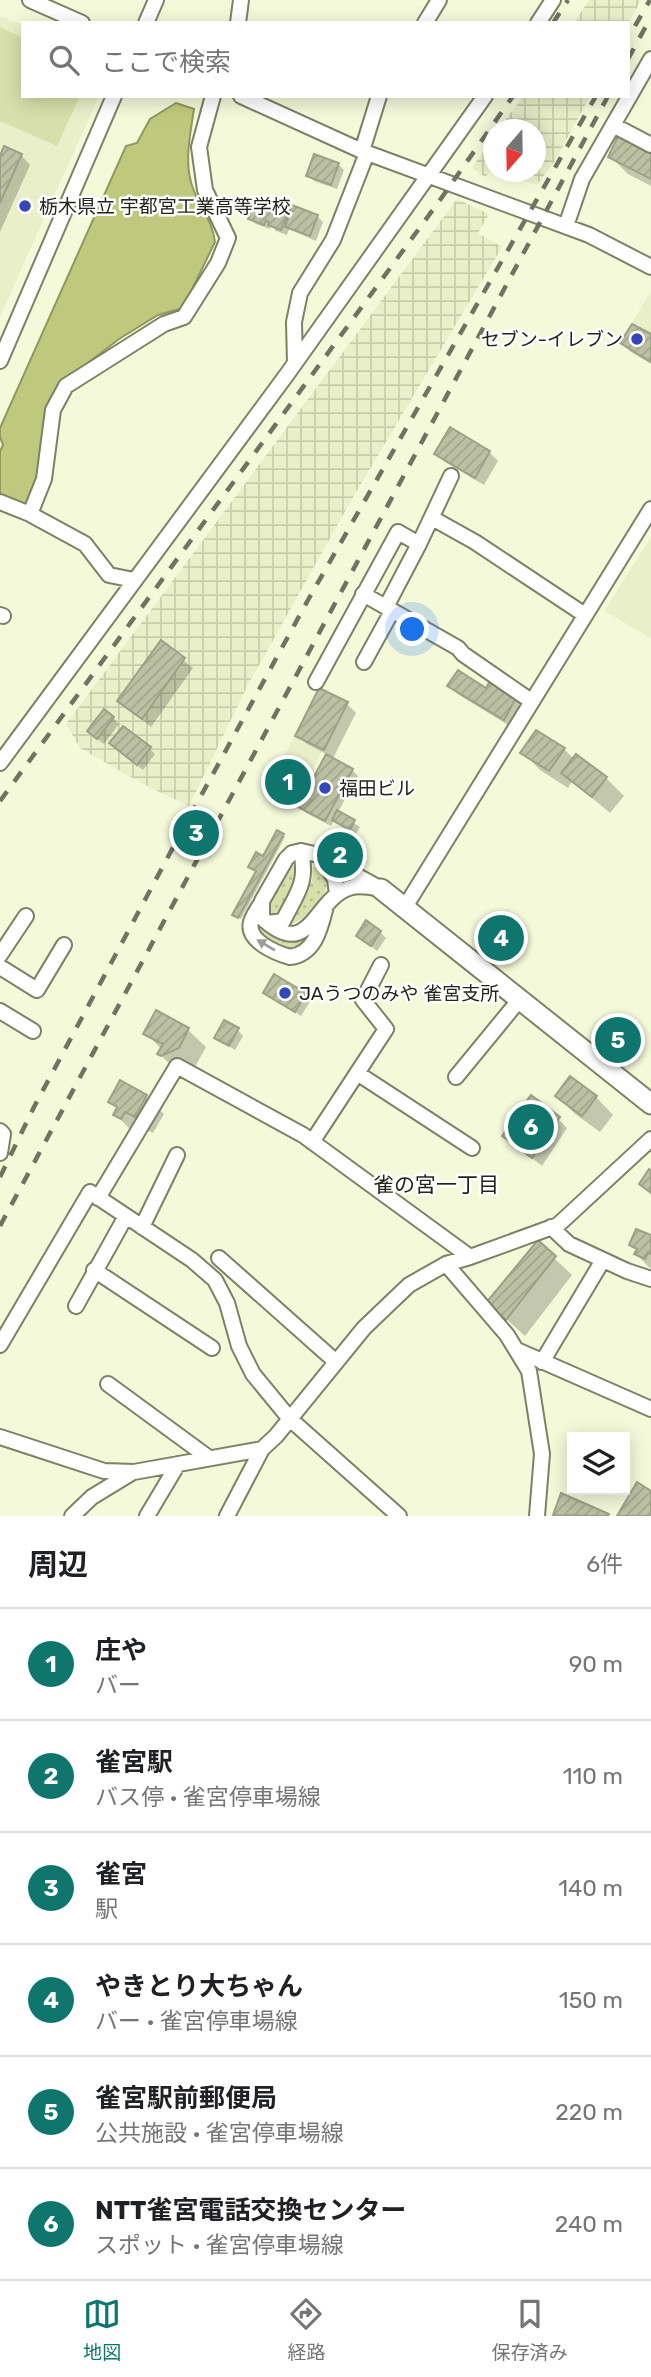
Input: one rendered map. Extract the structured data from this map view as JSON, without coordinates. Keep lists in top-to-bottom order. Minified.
{"districts":["雀の宮一丁目"],"places":["栃木県立 宇都宮工業高等学校","セブン-イレブン","福田ビル","JAうつのみや 雀宮支所"],"north":"bottom","page":{"search":"ここで検索","pins":["1","3","2","4","5","6"],"heading":["周辺","6件"],"list":[{"mark":"1","name":"庄や","note":"バー","value":"90 m"},{"mark":"2","name":"雀宮駅","note":"バス停 · 雀宮停車場線","value":"110 m"},{"mark":"3","name":"雀宮","note":"駅","value":"140 m"},{"mark":"4","name":"やきとり大ちゃん","note":"バー · 雀宮停車場線","value":"150 m"},{"mark":"5","name":"雀宮駅前郵便局","note":"公共施設 · 雀宮停車場線","value":"220 m"},{"mark":"6","name":"NTT雀宮電話交換センター","note":"スポット · 雀宮停車場線","value":"240 m"}],"nav":["地図","経路","保存済み"]}}
